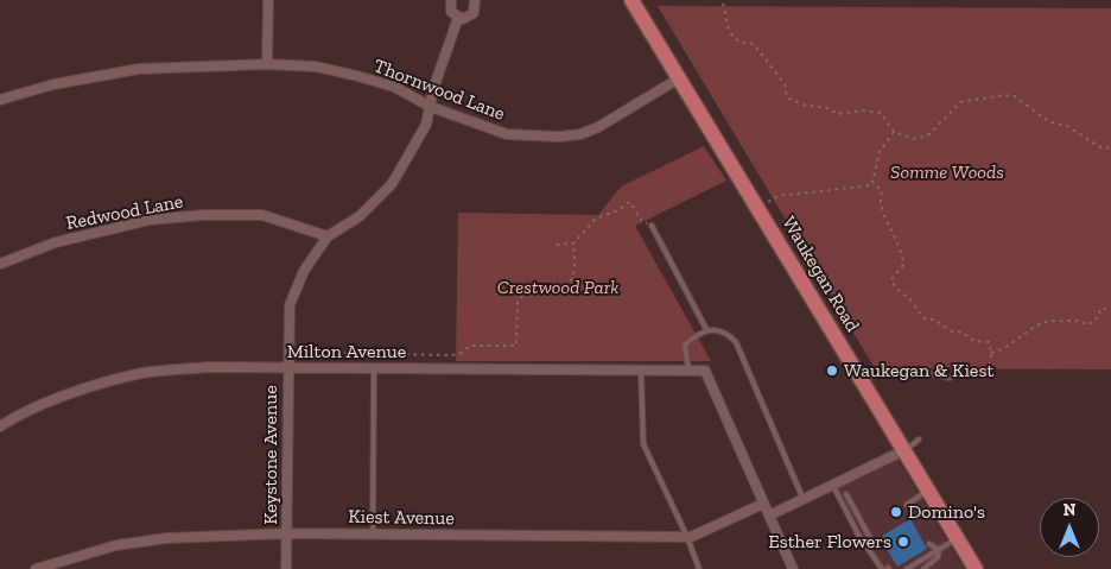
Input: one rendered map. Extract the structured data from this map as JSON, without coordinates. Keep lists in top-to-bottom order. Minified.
{"streets":{"main road":["Waukegan Road"],"street":["Thornwood Lane","Redwood Lane","Milton Avenue","Keystone Avenue","Kiest Avenue"]},"crossings":[["Thornwood Lane","Waukegan Road"],["Thornwood Lane","Keystone Avenue"],["Redwood Lane","Keystone Avenue"],["Milton Avenue","Keystone Avenue"],["Milton Avenue","Kiest Avenue"],["Keystone Avenue","Kiest Avenue"]],"parks":["Somme Woods","Crestwood Park"],"places":["Waukegan & Kiest","Domino's","Esther Flowers"],"north":"top"}
